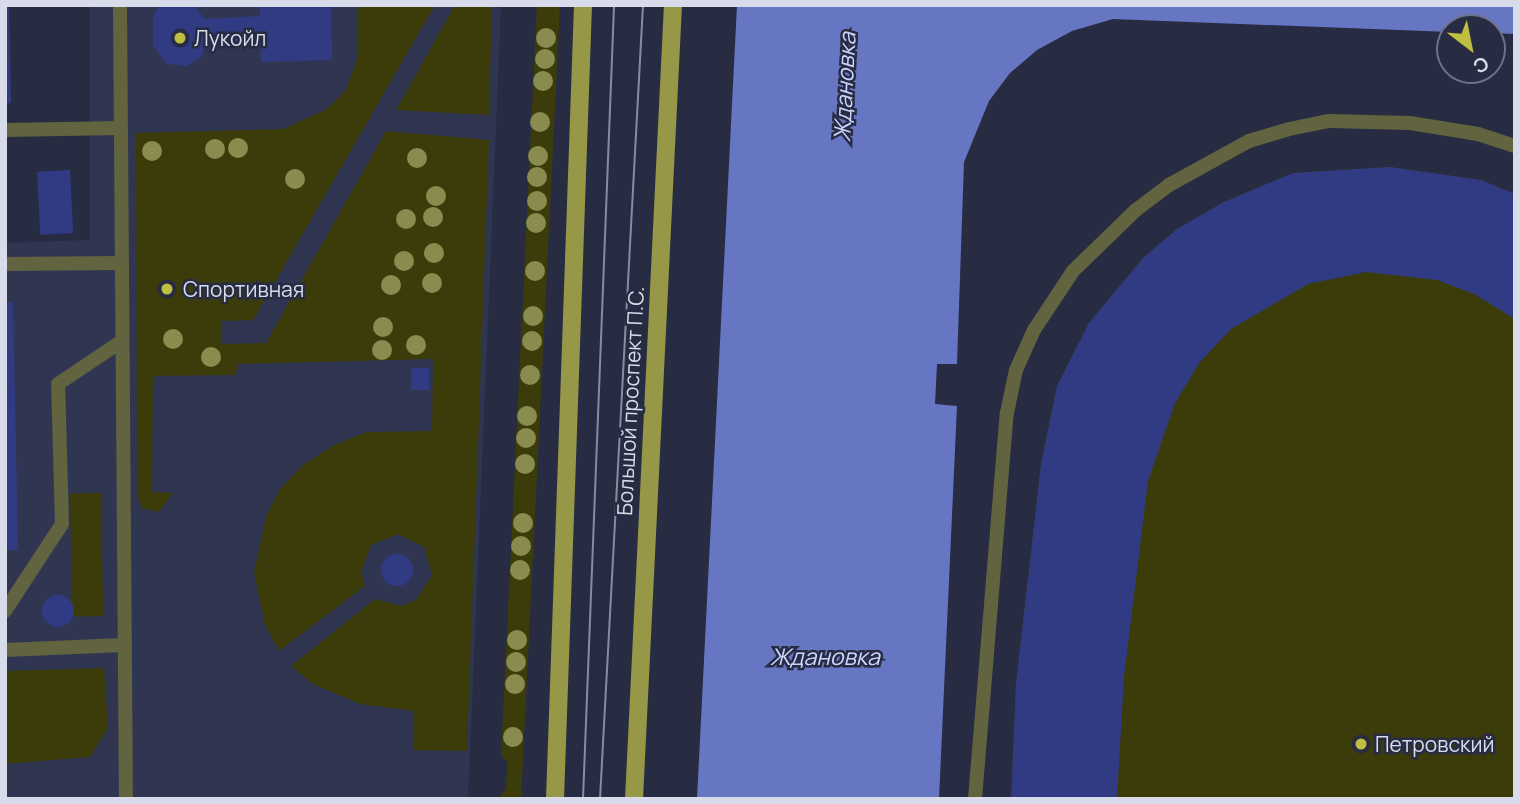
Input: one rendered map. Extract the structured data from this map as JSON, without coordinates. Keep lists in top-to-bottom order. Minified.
{"streets":{"main road":["Большой проспект П.С."]},"water":["Ждановка"],"places":["Лукойл","Спортивная","Петровский"],"north":"bottom right"}
